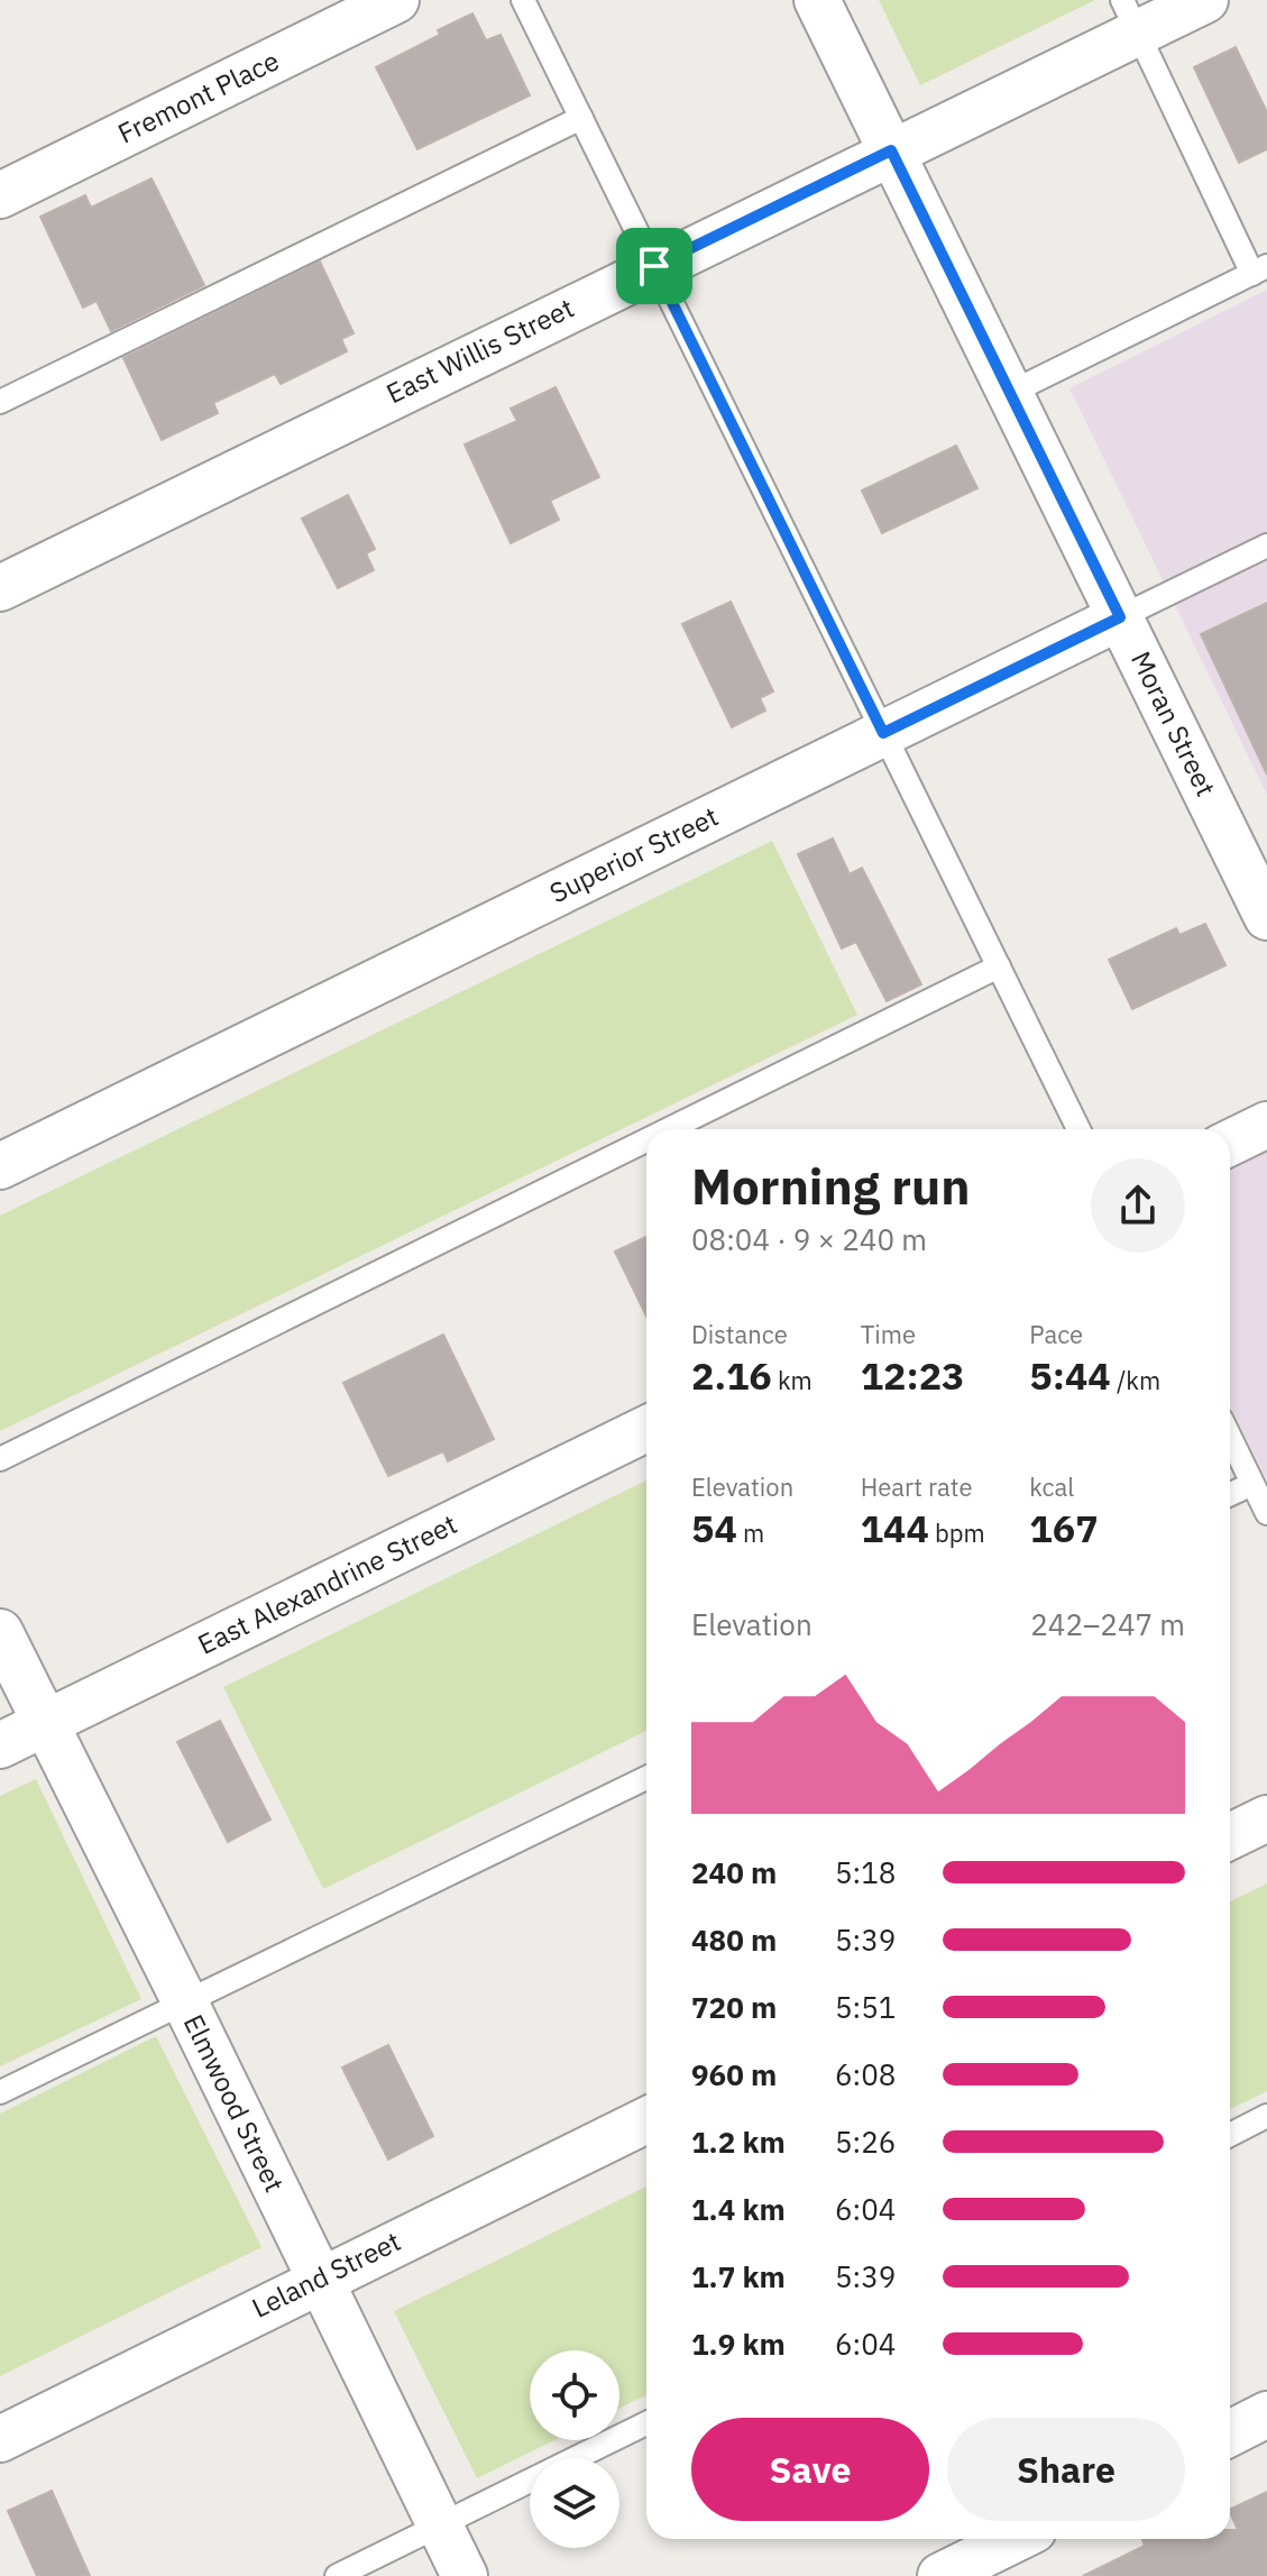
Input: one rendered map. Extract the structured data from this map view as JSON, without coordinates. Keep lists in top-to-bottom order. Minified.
{"streets":{"street":["Fremont Place","East Willis Street","Moran Street","Superior Street","East Alexandrine Street","Elmwood Street","Leland Street"]},"crossings":[["East Willis Street","Moran Street"],["Moran Street","Superior Street"],["East Alexandrine Street","Elmwood Street"],["Elmwood Street","Leland Street"]],"page":{"heading":["Morning run","08:04 · 9 × 240 m"],"stats":[["Distance","2.16 km"],["Time","12:23"],["Pace","5:44 /km"],["Elevation","54 m"],["Heart rate","144 bpm"],["kcal","167"]],"chart":["Elevation","242–247 m"],"list":[{"name":"240 m","note":"5:18"},{"name":"480 m","note":"5:39"},{"name":"720 m","note":"5:51"},{"name":"960 m","note":"6:08"},{"name":"1.2 km","note":"5:26"},{"name":"1.4 km","note":"6:04"},{"name":"1.7 km","note":"5:39"},{"name":"1.9 km","note":"6:04"}],"buttons":["Save","Share"]}}
